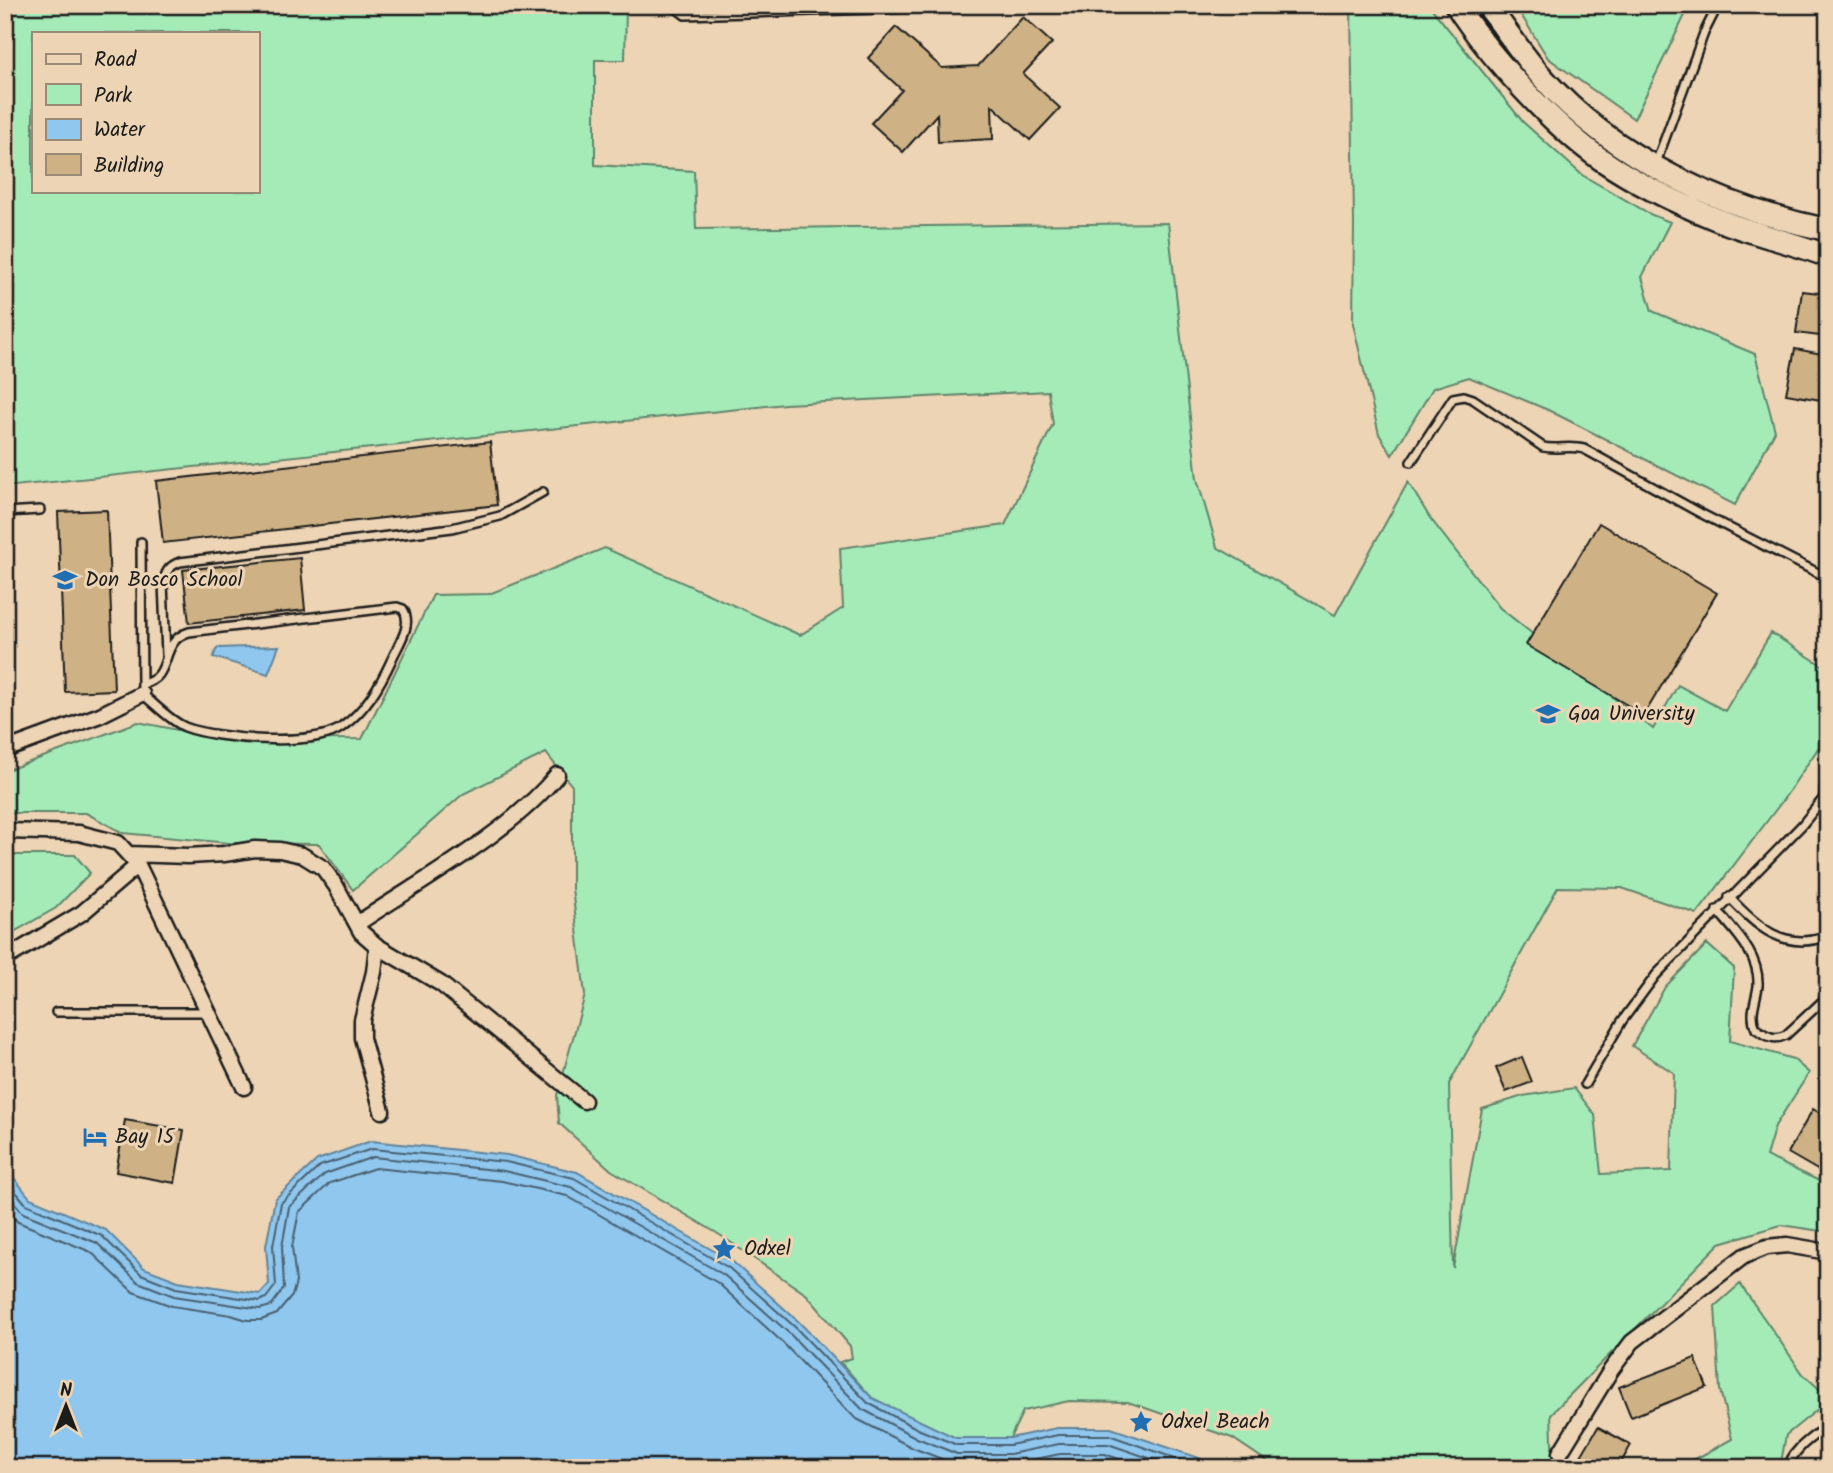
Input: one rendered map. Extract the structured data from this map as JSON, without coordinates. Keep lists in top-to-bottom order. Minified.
{"places":{"school or university":["Don Bosco School","Goa University"],"hotel":["Bay 15"],"place":["Odxel","Odxel Beach"]},"legend":["Road","Park","Water","Building"],"north":"top"}
